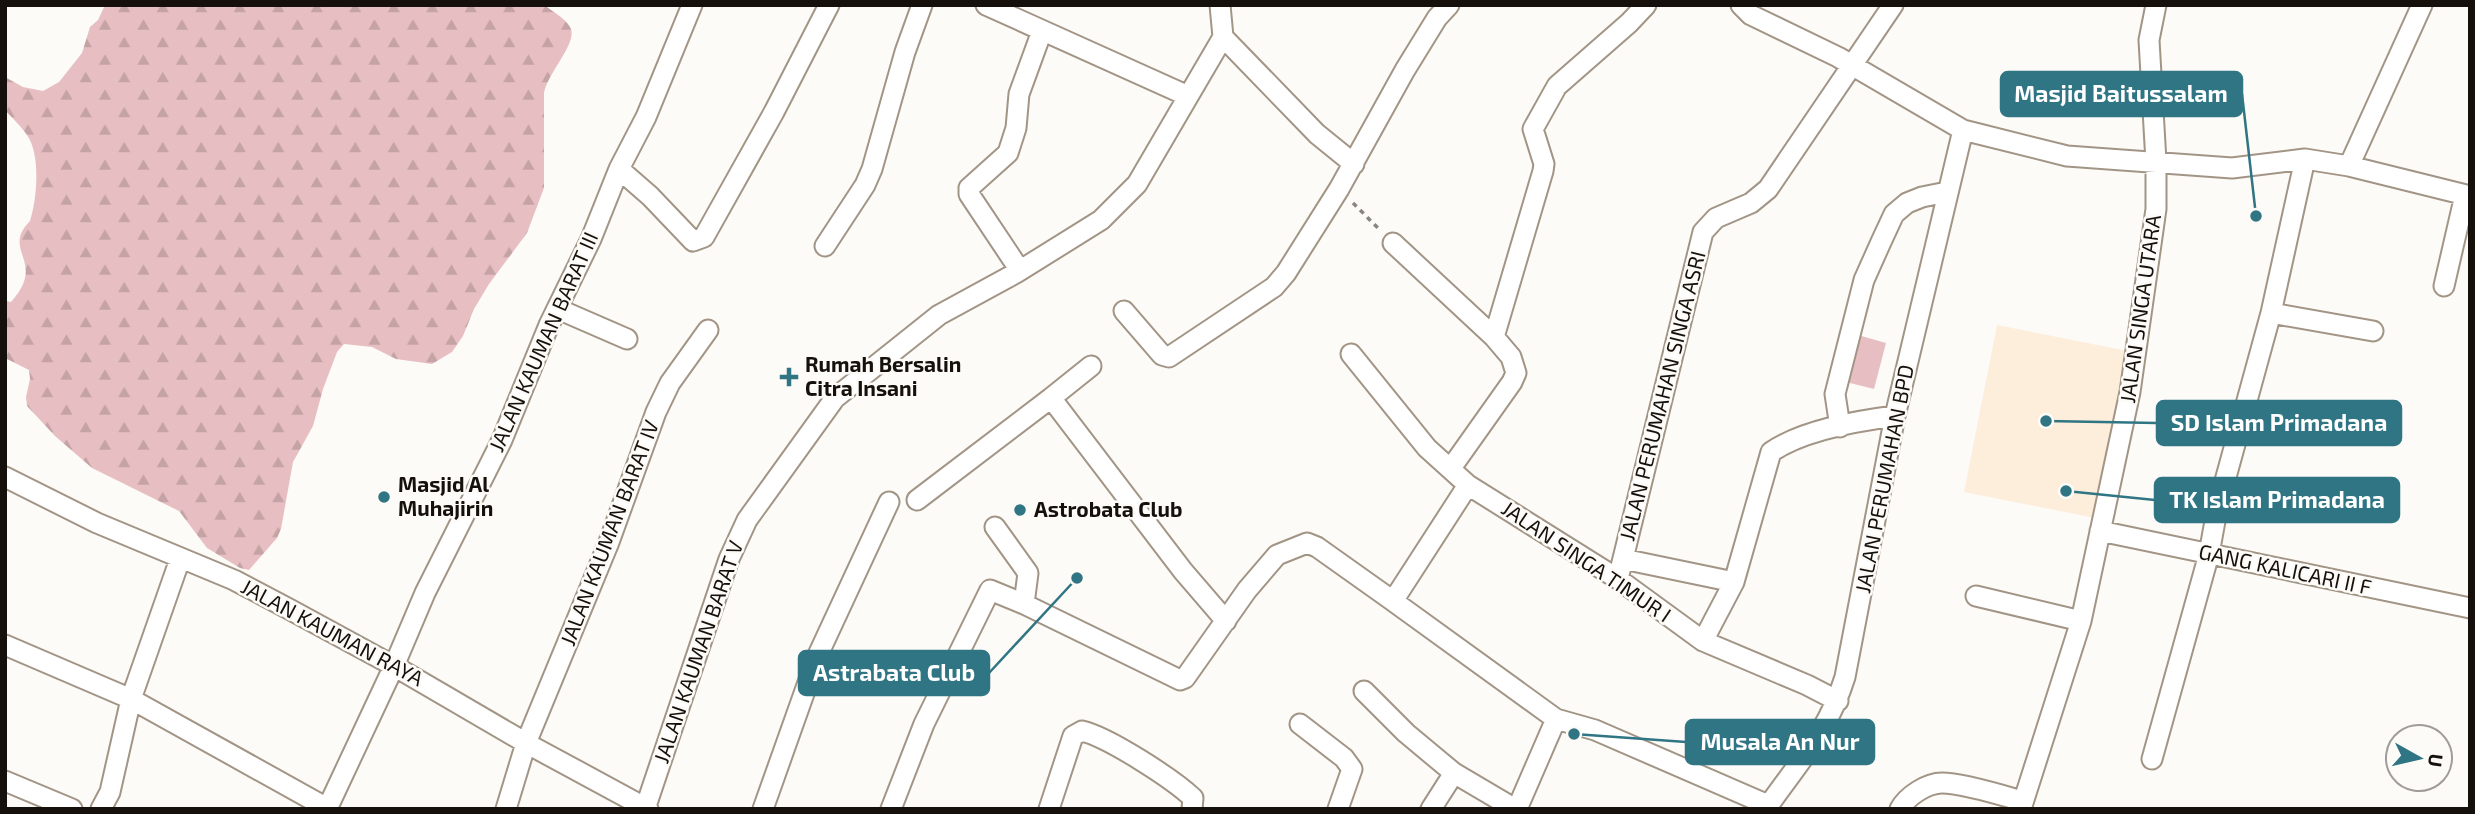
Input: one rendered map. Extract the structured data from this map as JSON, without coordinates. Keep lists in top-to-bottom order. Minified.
{"streets":{"street":["JALAN SINGA UTARA","JALAN KAUMAN BARAT III","JALAN PERUMAHAN SINGA ASRI","JALAN PERUMAHAN BPD","JALAN KAUMAN BARAT IV","JALAN SINGA TIMUR I","GANG KALICARI II F","JALAN KAUMAN RAYA","JALAN KAUMAN BARAT V"]},"crossings":[["JALAN SINGA UTARA","GANG KALICARI II F"],["JALAN KAUMAN BARAT III","JALAN KAUMAN RAYA"],["JALAN PERUMAHAN SINGA ASRI","JALAN SINGA TIMUR I"],["JALAN PERUMAHAN BPD","JALAN SINGA TIMUR I"],["JALAN KAUMAN BARAT IV","JALAN KAUMAN RAYA"],["JALAN KAUMAN RAYA","JALAN KAUMAN BARAT V"]],"places":{"other":["Masjid Baitussalam","SD Islam Primadana","TK Islam Primadana","Masjid Al Muhajirin","Astrobata Club","Astrabata Club","Musala An Nur"],"health":["Rumah Bersalin Citra Insani"]},"north":"right"}
